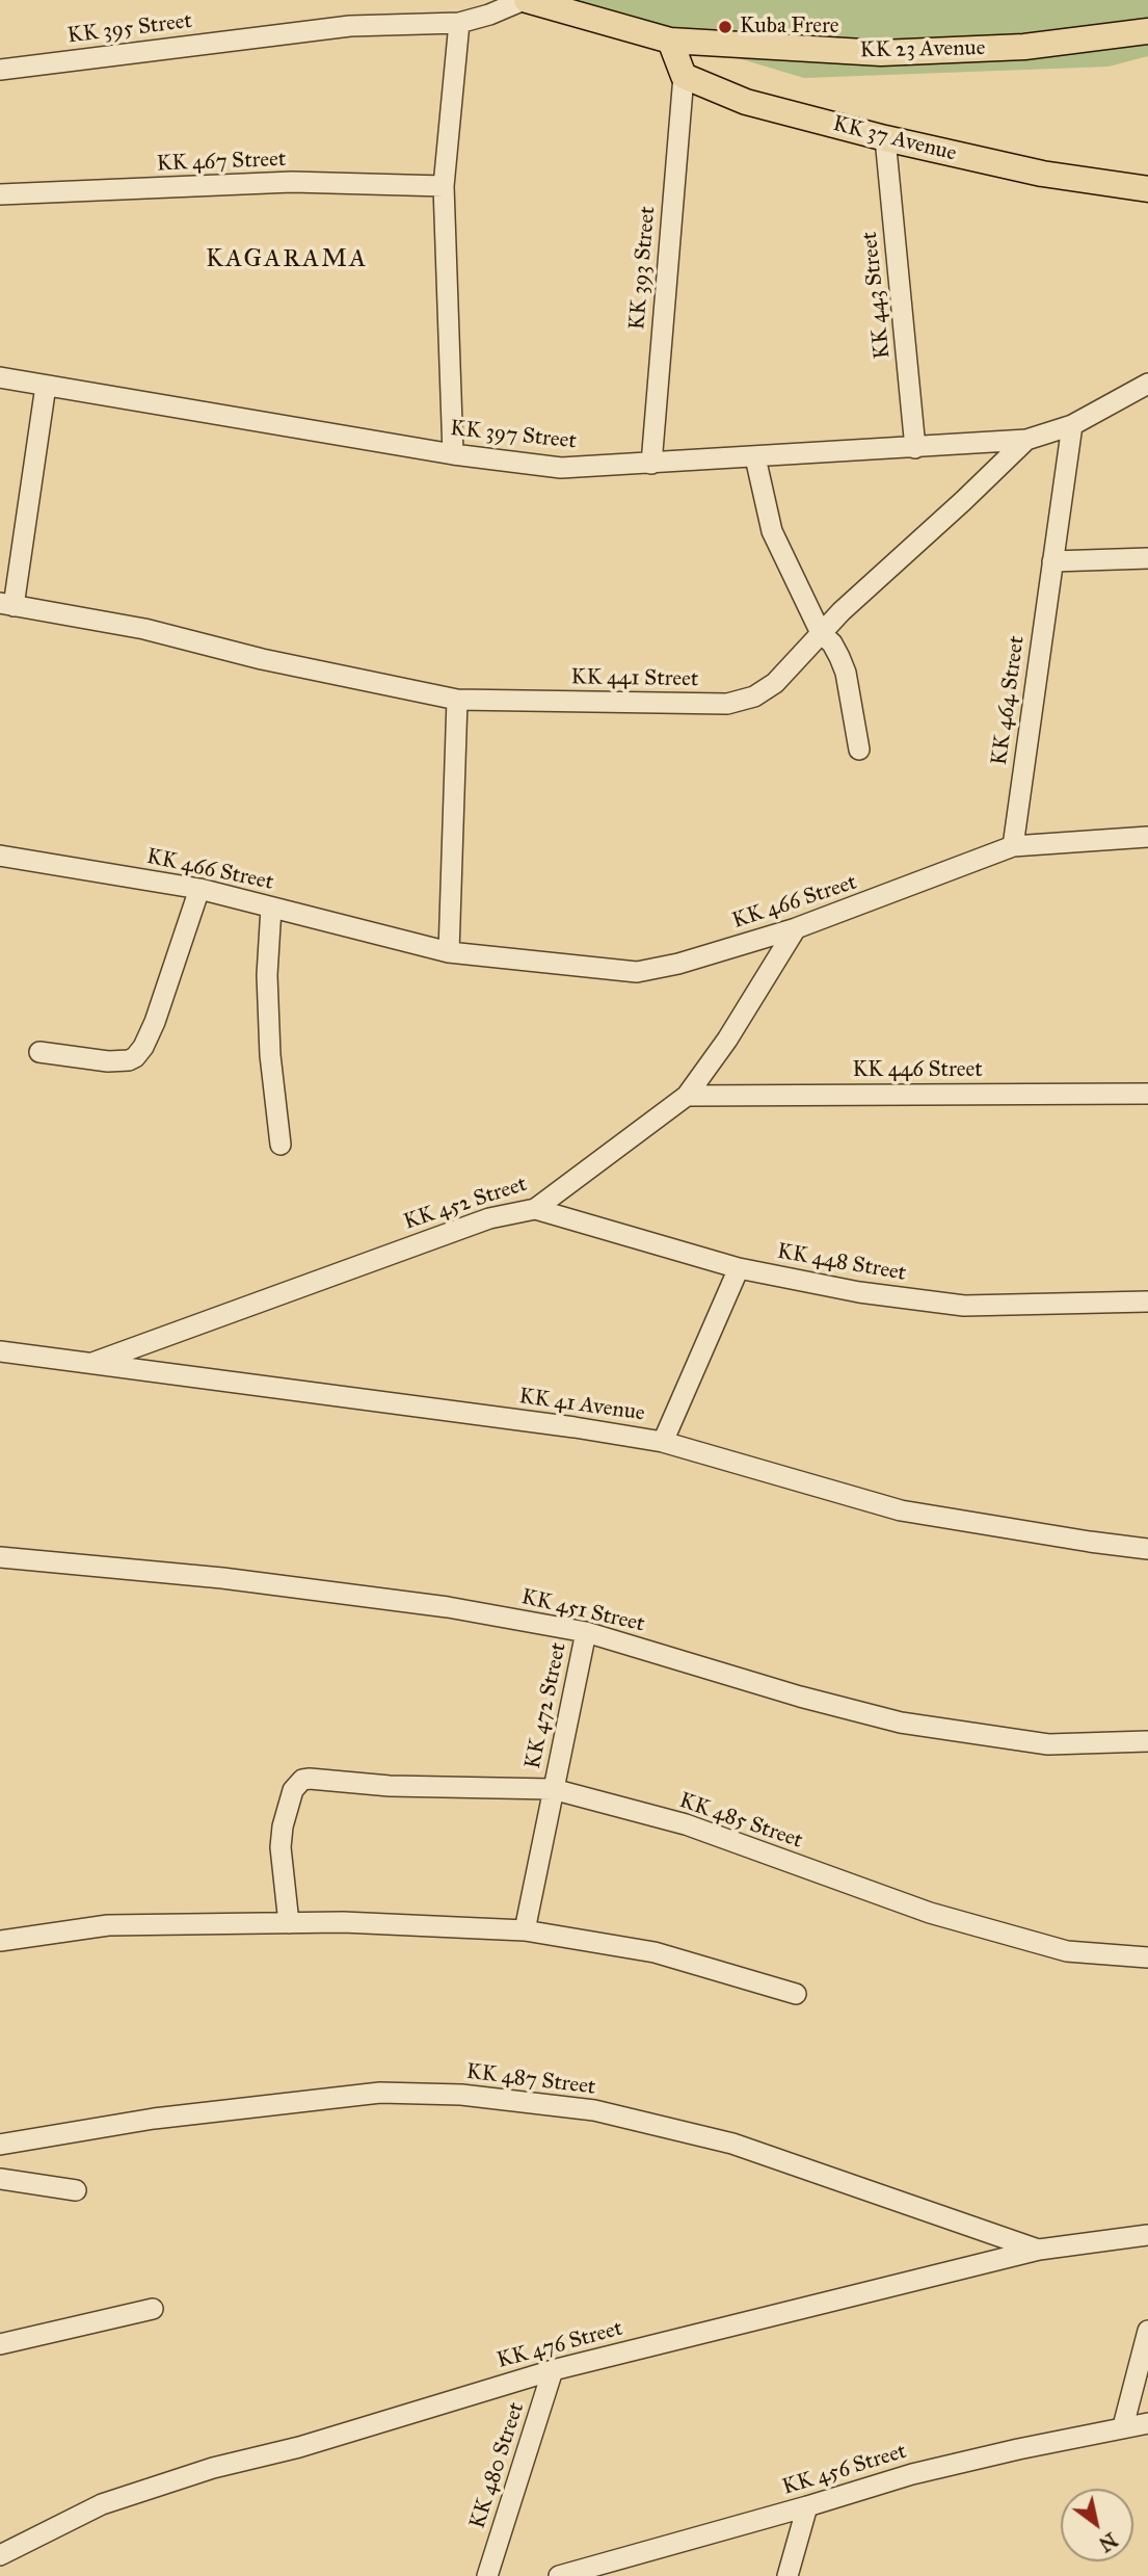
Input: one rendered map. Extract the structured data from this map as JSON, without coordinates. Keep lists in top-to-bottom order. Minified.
{"streets":{"main road":["KK 23 Avenue","KK 37 Avenue"],"street":["KK 395 Street","KK 467 Street","KK 393 Street","KK 443 Street","KK 397 Street","KK 441 Street","KK 464 Street","KK 466 Street","KK 446 Street","KK 452 Street","KK 448 Street","KK 41 Avenue","KK 451 Street","KK 472 Street","KK 485 Street","KK 487 Street","KK 476 Street","KK 480 Street","KK 456 Street"]},"crossings":[["KK 395 Street","KK 23 Avenue"],["KK 37 Avenue","KK 393 Street"],["KK 37 Avenue","KK 443 Street"],["KK 393 Street","KK 397 Street"],["KK 443 Street","KK 397 Street"],["KK 397 Street","KK 441 Street"],["KK 441 Street","KK 464 Street"],["KK 464 Street","KK 466 Street"],["KK 466 Street","KK 452 Street"],["KK 446 Street","KK 452 Street"],["KK 452 Street","KK 448 Street"],["KK 452 Street","KK 41 Avenue"],["KK 451 Street","KK 472 Street"],["KK 472 Street","KK 485 Street"],["KK 487 Street","KK 476 Street"],["KK 476 Street","KK 480 Street"]],"districts":["KAGARAMA"],"places":["Kuba Frere"],"north":"bottom right"}
